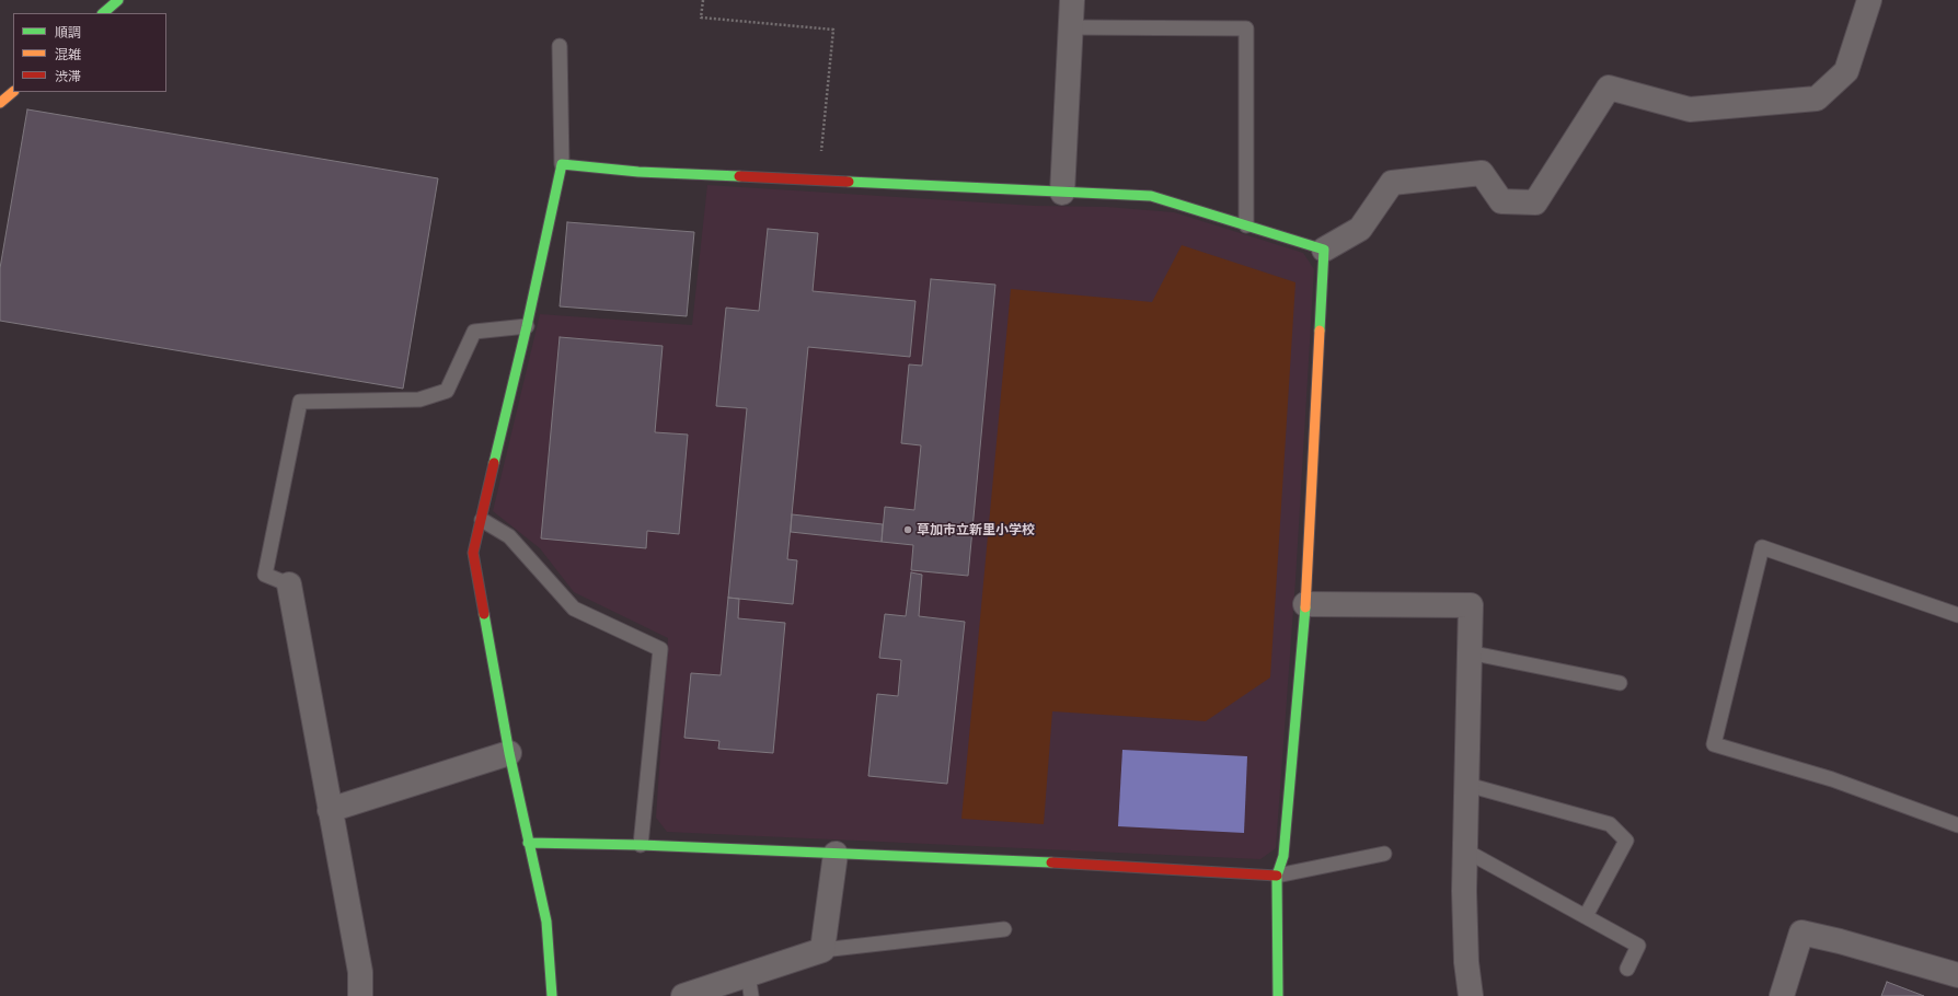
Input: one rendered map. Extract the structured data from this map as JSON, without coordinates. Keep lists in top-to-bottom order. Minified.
{"places":["草加市立新里小学校"],"legend":["順調","混雑","渋滞"]}
